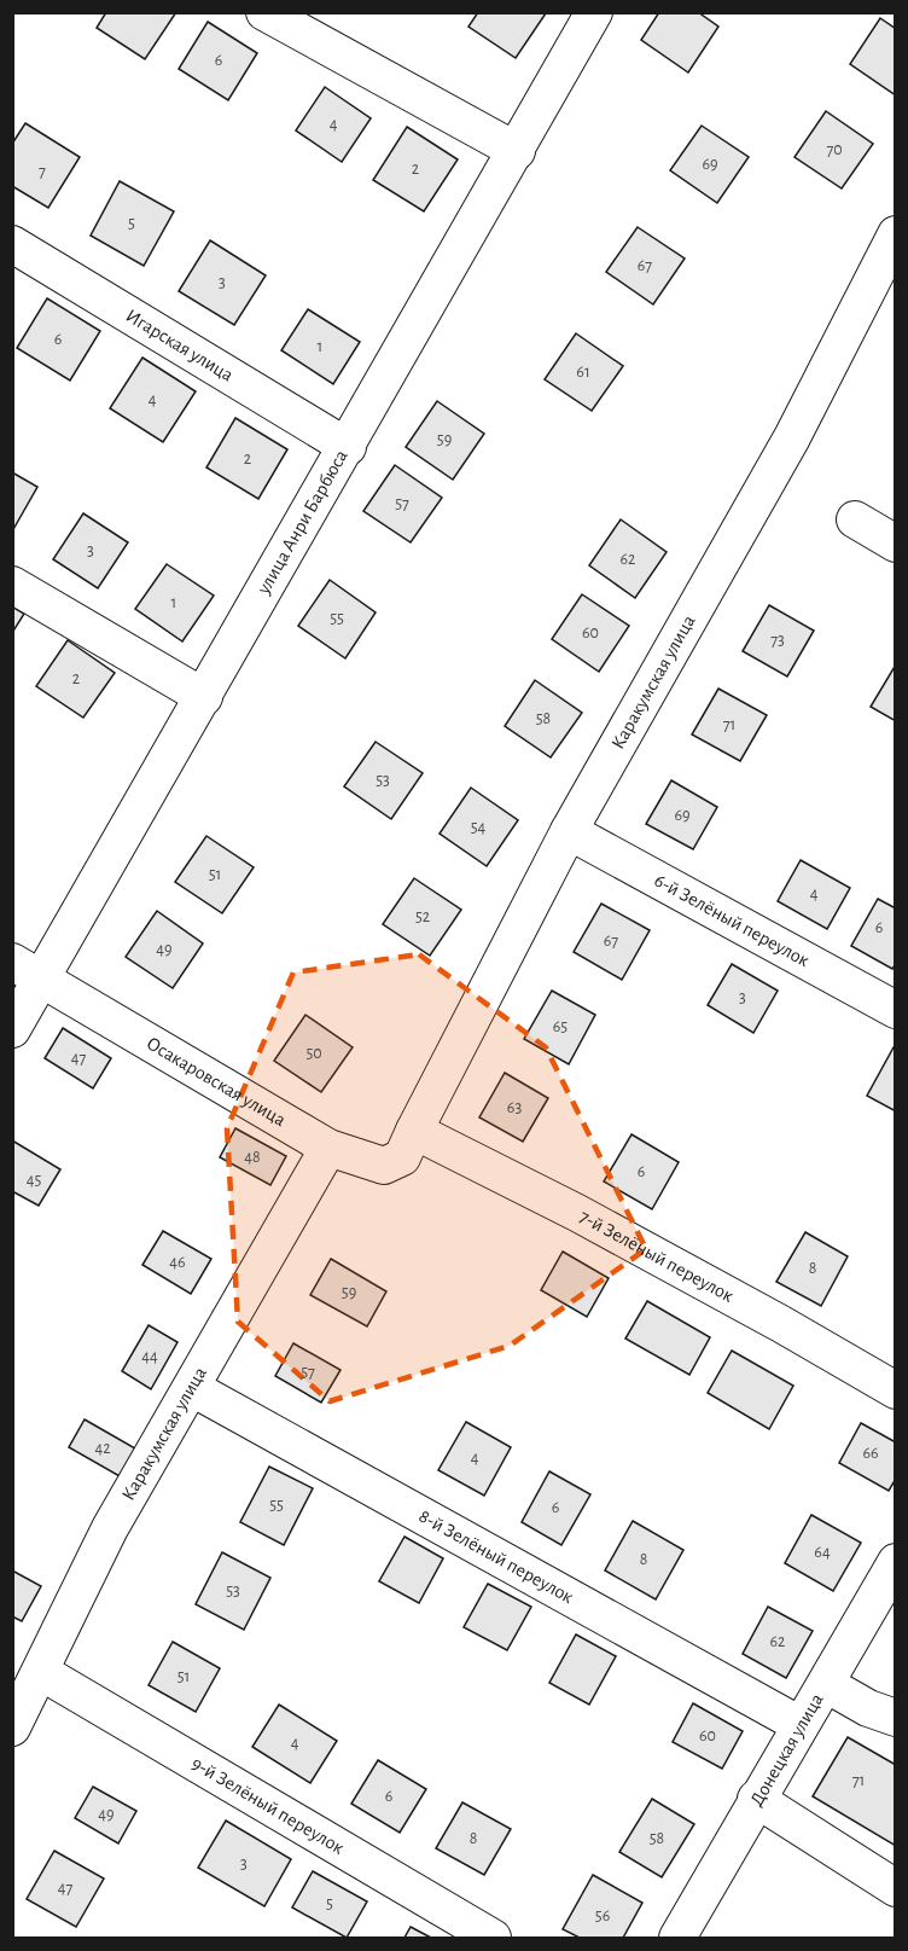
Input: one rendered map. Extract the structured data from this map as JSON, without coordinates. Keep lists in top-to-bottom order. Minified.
{"streets":{"street":["Игарская улица","улица Анри Барбюса","Каракумская улица","6-й Зелёный переулок","Осакаровская улица","7-й Зелёный переулок","8-й Зелёный переулок","Донецкая улица","9-й Зелёный переулок"]},"crossings":[["Игарская улица","улица Анри Барбюса"],["улица Анри Барбюса","Осакаровская улица"],["Каракумская улица","6-й Зелёный переулок"],["Каракумская улица","Осакаровская улица"],["Каракумская улица","7-й Зелёный переулок"],["Каракумская улица","8-й Зелёный переулок"],["Каракумская улица","9-й Зелёный переулок"],["Осакаровская улица","7-й Зелёный переулок"],["8-й Зелёный переулок","Донецкая улица"]],"house_numbers":["6","4","70","69","2","7","5","67","3","6","1","61","4","59","2","57","3","62","1","55","60","73","2","58","71","53","69","54","51","4","52","6","67","49","3","65","50","47","63","48","6","45","46","8","59","44","57","42","66","4","55","6","64","8","53","62","51","60","4","71","6","49","8","58","3","47","5","56"]}
